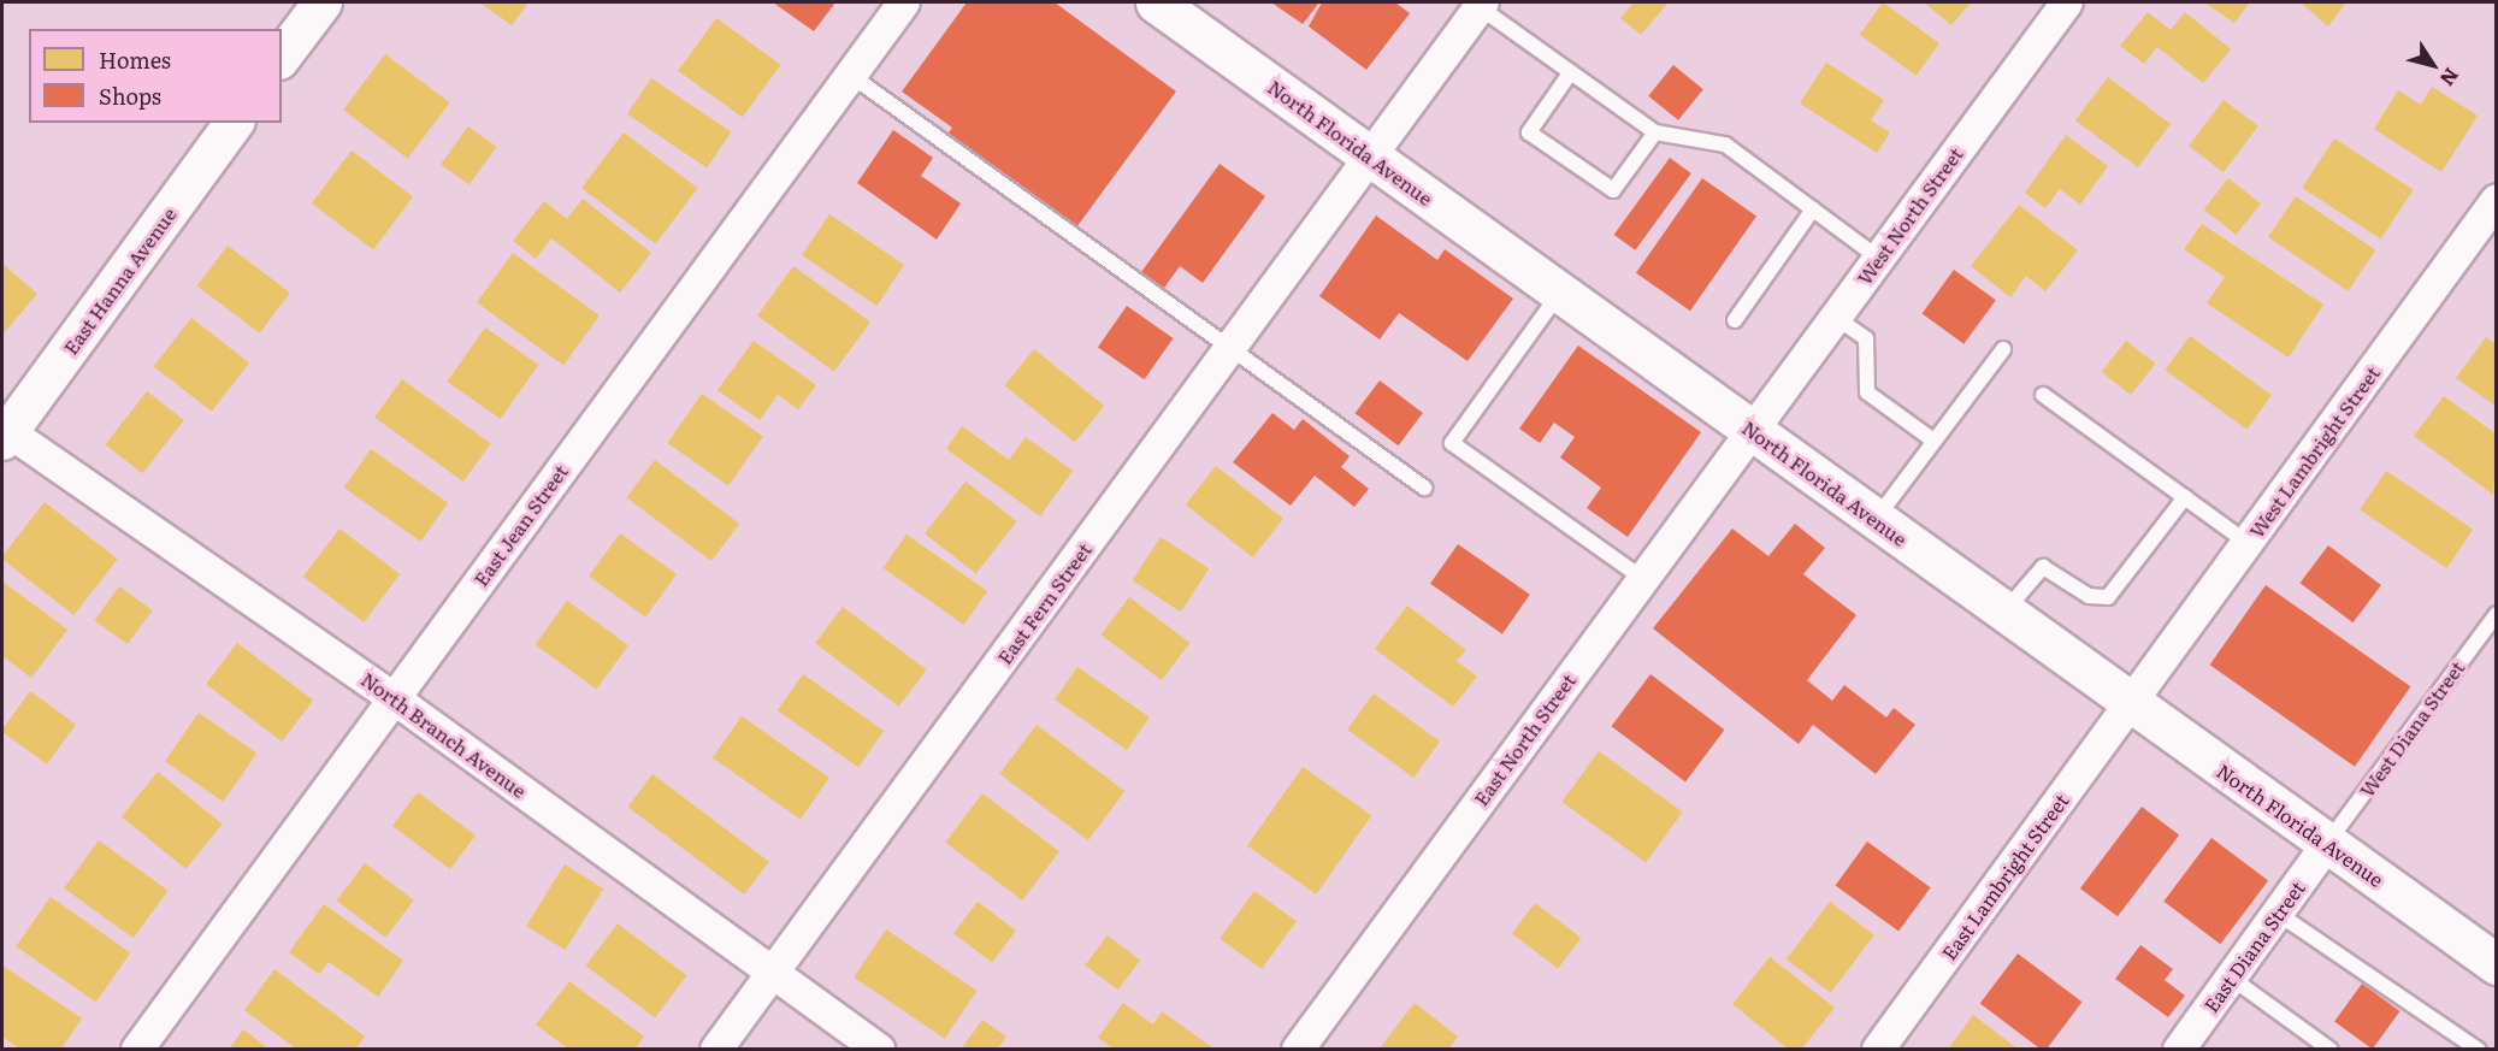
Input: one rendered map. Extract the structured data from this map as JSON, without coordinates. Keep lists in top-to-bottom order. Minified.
{"streets":{"main road":["North Florida Avenue"],"street":["West North Street","East Hanna Avenue","West Lambright Street","East Jean Street","East Fern Street","North Branch Avenue","East North Street","East Lambright Street","East Diana Street"],"lane":["West Diana Street"]},"crossings":[["North Florida Avenue","West North Street"],["North Florida Avenue","West Lambright Street"],["North Florida Avenue","East Fern Street"],["North Florida Avenue","West Diana Street"],["North Florida Avenue","East North Street"],["North Florida Avenue","East Lambright Street"],["North Florida Avenue","East Diana Street"],["West North Street","East North Street"],["East Hanna Avenue","North Branch Avenue"],["West Lambright Street","East Lambright Street"],["East Jean Street","North Branch Avenue"],["East Fern Street","North Branch Avenue"],["West Diana Street","East Diana Street"]],"legend":["Homes","Shops"],"north":"bottom right"}
